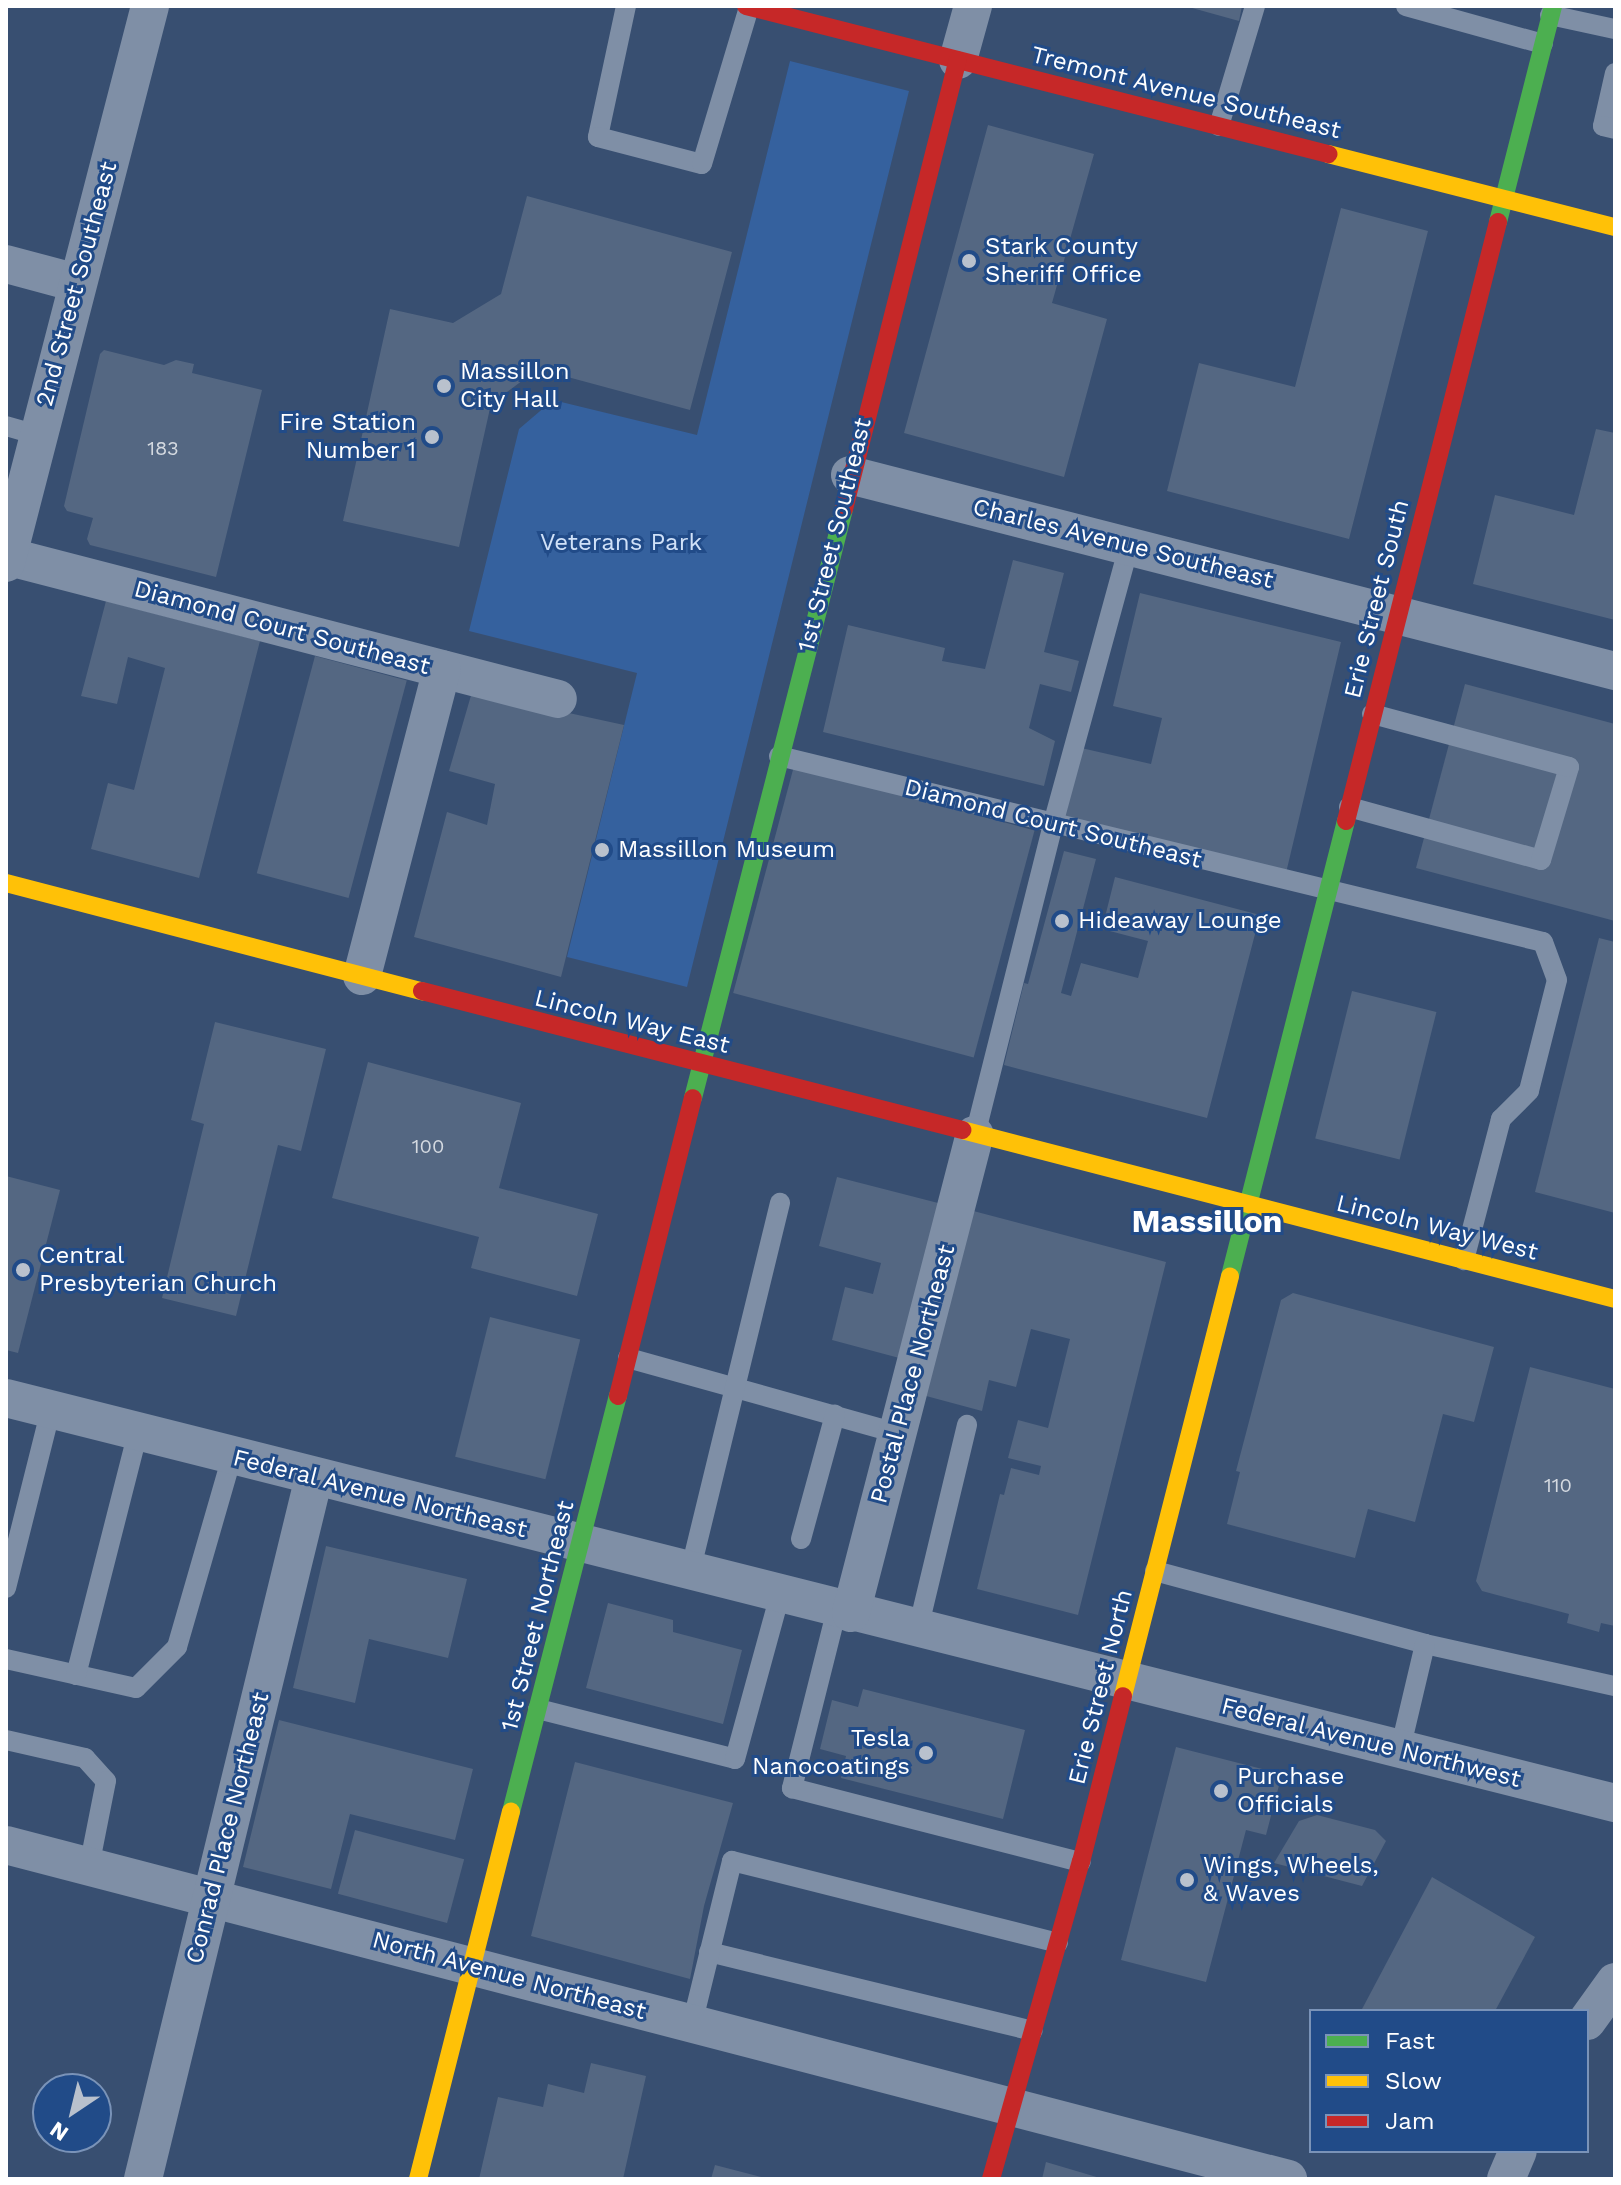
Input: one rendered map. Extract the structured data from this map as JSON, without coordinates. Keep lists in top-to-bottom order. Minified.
{"streets":{"main road":["Tremont Avenue Southeast","1st Street Southeast","Erie Street South","Lincoln Way East","Lincoln Way West","1st Street Northeast","Erie Street North"],"street":["2nd Street Southeast","Charles Avenue Southeast","Diamond Court Southeast","Postal Place Northeast","Federal Avenue Northeast","Federal Avenue Northwest","Conrad Place Northeast","North Avenue Northeast"]},"crossings":[["Tremont Avenue Southeast","1st Street Southeast"],["Tremont Avenue Southeast","Erie Street South"],["2nd Street Southeast","Diamond Court Southeast"],["1st Street Southeast","Charles Avenue Southeast"],["1st Street Southeast","Diamond Court Southeast"],["1st Street Southeast","Lincoln Way East"],["1st Street Southeast","1st Street Northeast"],["Charles Avenue Southeast","Erie Street South"],["Erie Street South","Diamond Court Southeast"],["Erie Street South","Lincoln Way East"],["Erie Street South","Lincoln Way West"],["Erie Street South","Erie Street North"],["Diamond Court Southeast","Lincoln Way West"],["Lincoln Way East","Lincoln Way West"],["Lincoln Way East","Postal Place Northeast"],["Lincoln Way East","1st Street Northeast"],["Lincoln Way East","Erie Street North"],["Lincoln Way West","Erie Street North"],["Postal Place Northeast","Federal Avenue Northeast"],["Federal Avenue Northeast","1st Street Northeast"],["Federal Avenue Northeast","Erie Street North"],["Federal Avenue Northeast","Federal Avenue Northwest"],["Federal Avenue Northeast","Conrad Place Northeast"],["1st Street Northeast","North Avenue Northeast"],["Erie Street North","Federal Avenue Northwest"],["Erie Street North","North Avenue Northeast"],["Conrad Place Northeast","North Avenue Northeast"]],"districts":["Massillon"],"parks":["Veterans Park"],"places":["Stark County Sheriff Office","Massillon City Hall","Fire Station Number 1","Massillon Museum","Hideaway Lounge","Central Presbyterian Church","Tesla Nanocoatings","Purchase Officials","Wings, Wheels, & Waves"],"house_numbers":["183","100","110"],"legend":["Fast","Slow","Jam"],"north":"bottom left"}
